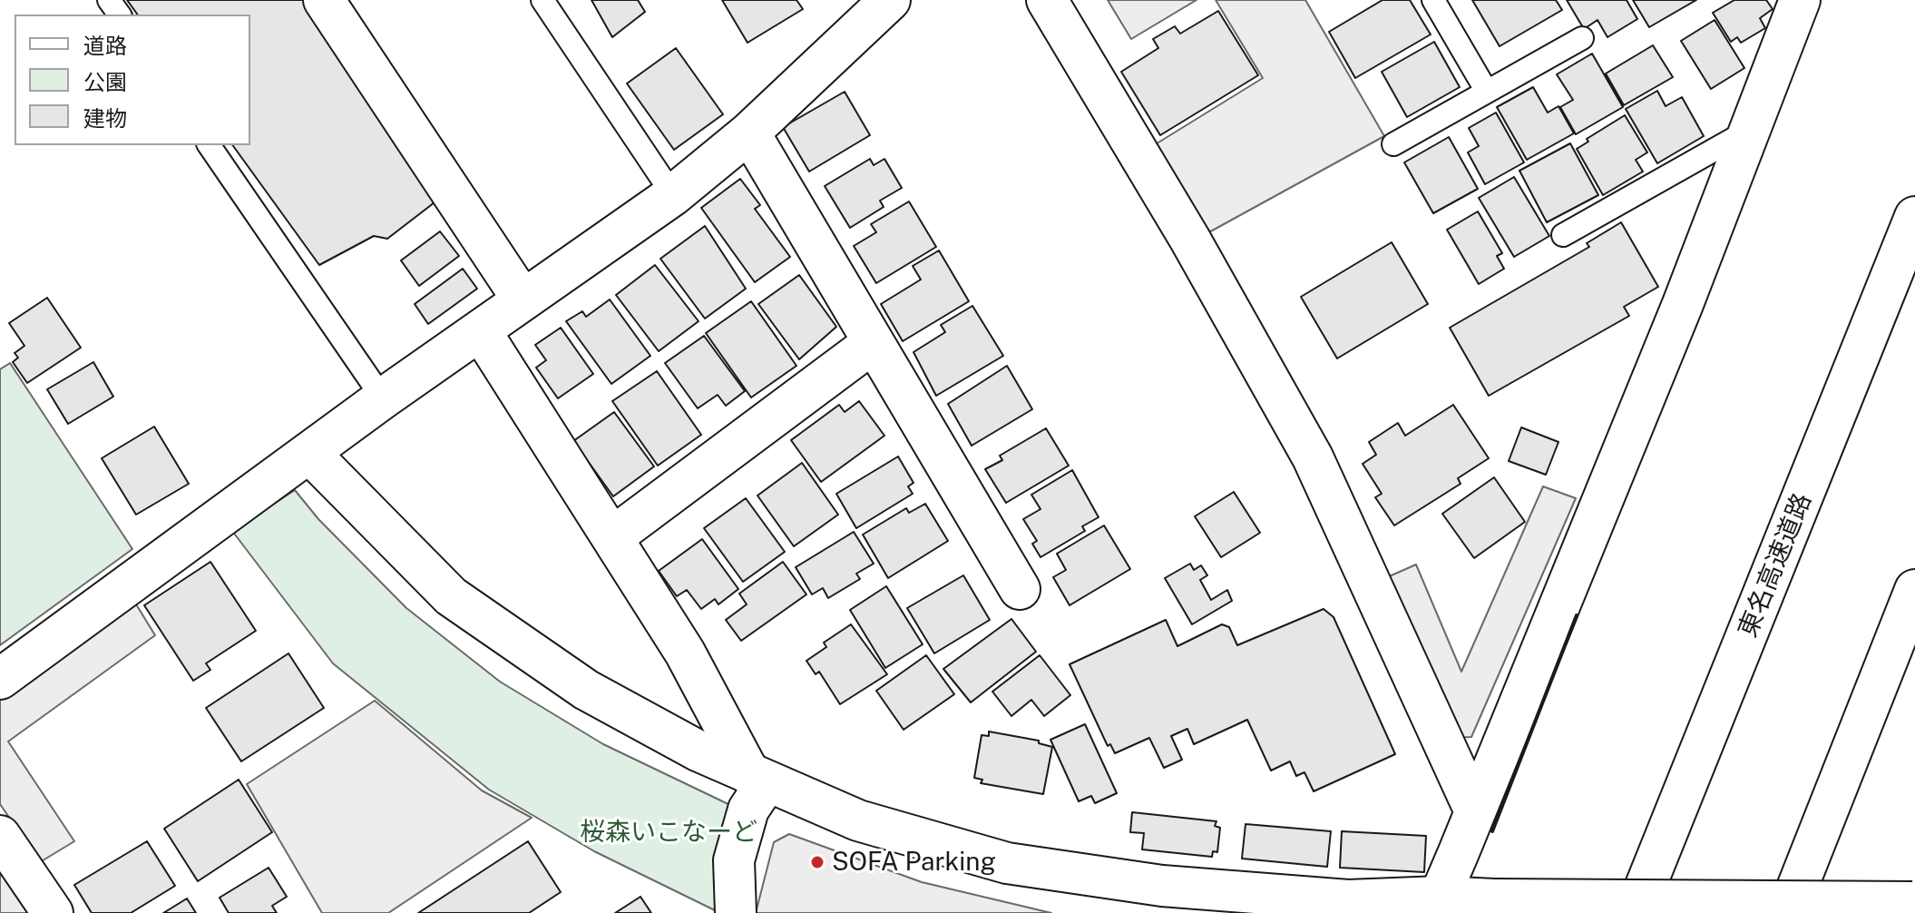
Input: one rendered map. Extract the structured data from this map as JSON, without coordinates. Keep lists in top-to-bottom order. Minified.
{"streets":{"main road":["東名高速道路"]},"parks":["桜森いこなーど"],"places":["SOFA Parking"],"legend":["道路","公園","建物"]}
